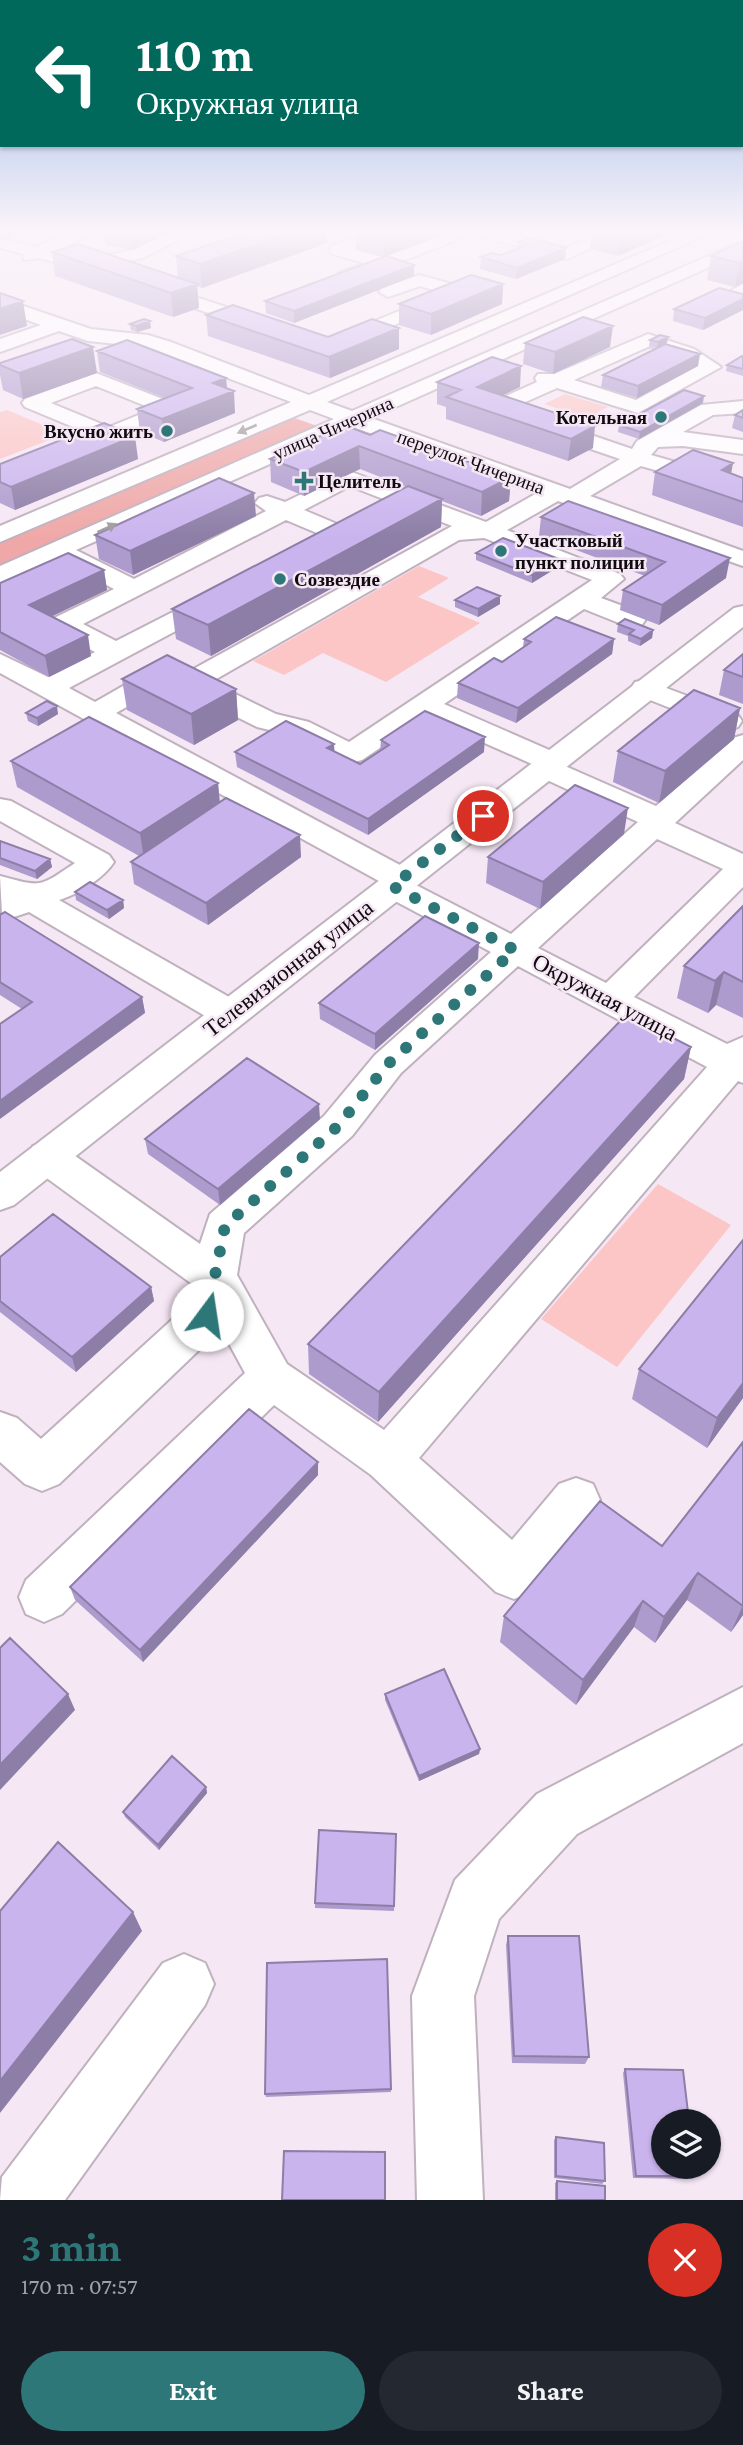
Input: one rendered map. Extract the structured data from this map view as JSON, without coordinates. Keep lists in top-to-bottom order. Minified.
{"streets":{"street":["улица Чичерина","переулок Чичерина","Телевизионная улица","Окружная улица"]},"crossings":[["улица Чичерина","переулок Чичерина"],["Телевизионная улица","Окружная улица"]],"places":{"other":["Котельная","Вкусно жить","Участковый пункт полиции","Созвездие"],"health":["Целитель"]},"page":{"turn":["110 m","Окружная улица"],"heading":["3 min","170 m · 07:57"],"buttons":["Exit","Share"]}}
